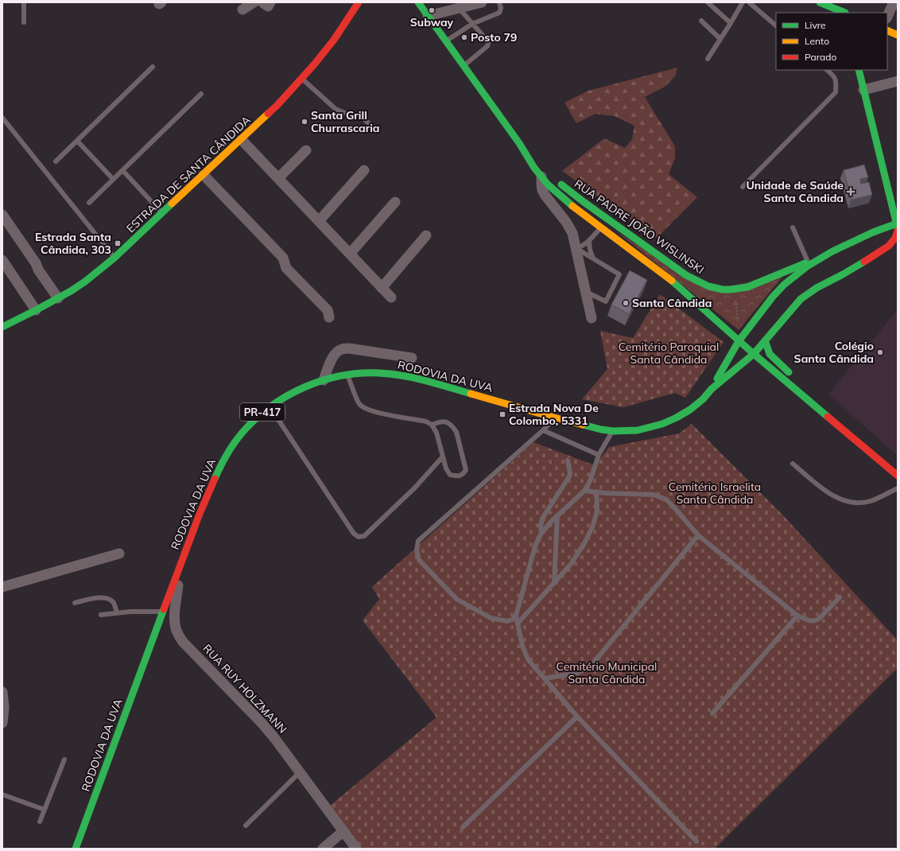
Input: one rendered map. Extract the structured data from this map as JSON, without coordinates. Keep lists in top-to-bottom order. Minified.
{"streets":{"main road":["ESTRADA DE SANTA CÂNDIDA","RUA PADRE JOÃO WISLINSKI","RODOVIA DA UVA","PR-417"],"street":["RUA RUY HOLZMANN"]},"crossings":[["RUA PADRE JOÃO WISLINSKI","RODOVIA DA UVA"],["RODOVIA DA UVA","RUA RUY HOLZMANN"]],"parks":["Cemitério Paroquial Santa Cândida","Cemitério Israelita Santa Cândida","Cemitério Municipal Santa Cândida"],"places":{"other":["Subway","Posto 79","Santa Grill Churrascaria","Santa Cândida","Colégio Santa Cândida"],"health":["Unidade de Saúde Santa Cândida"],"transit":["Estrada Santa Cândida, 303","Estrada Nova De Colombo, 5331"]},"legend":["Livre","Lento","Parado"]}
